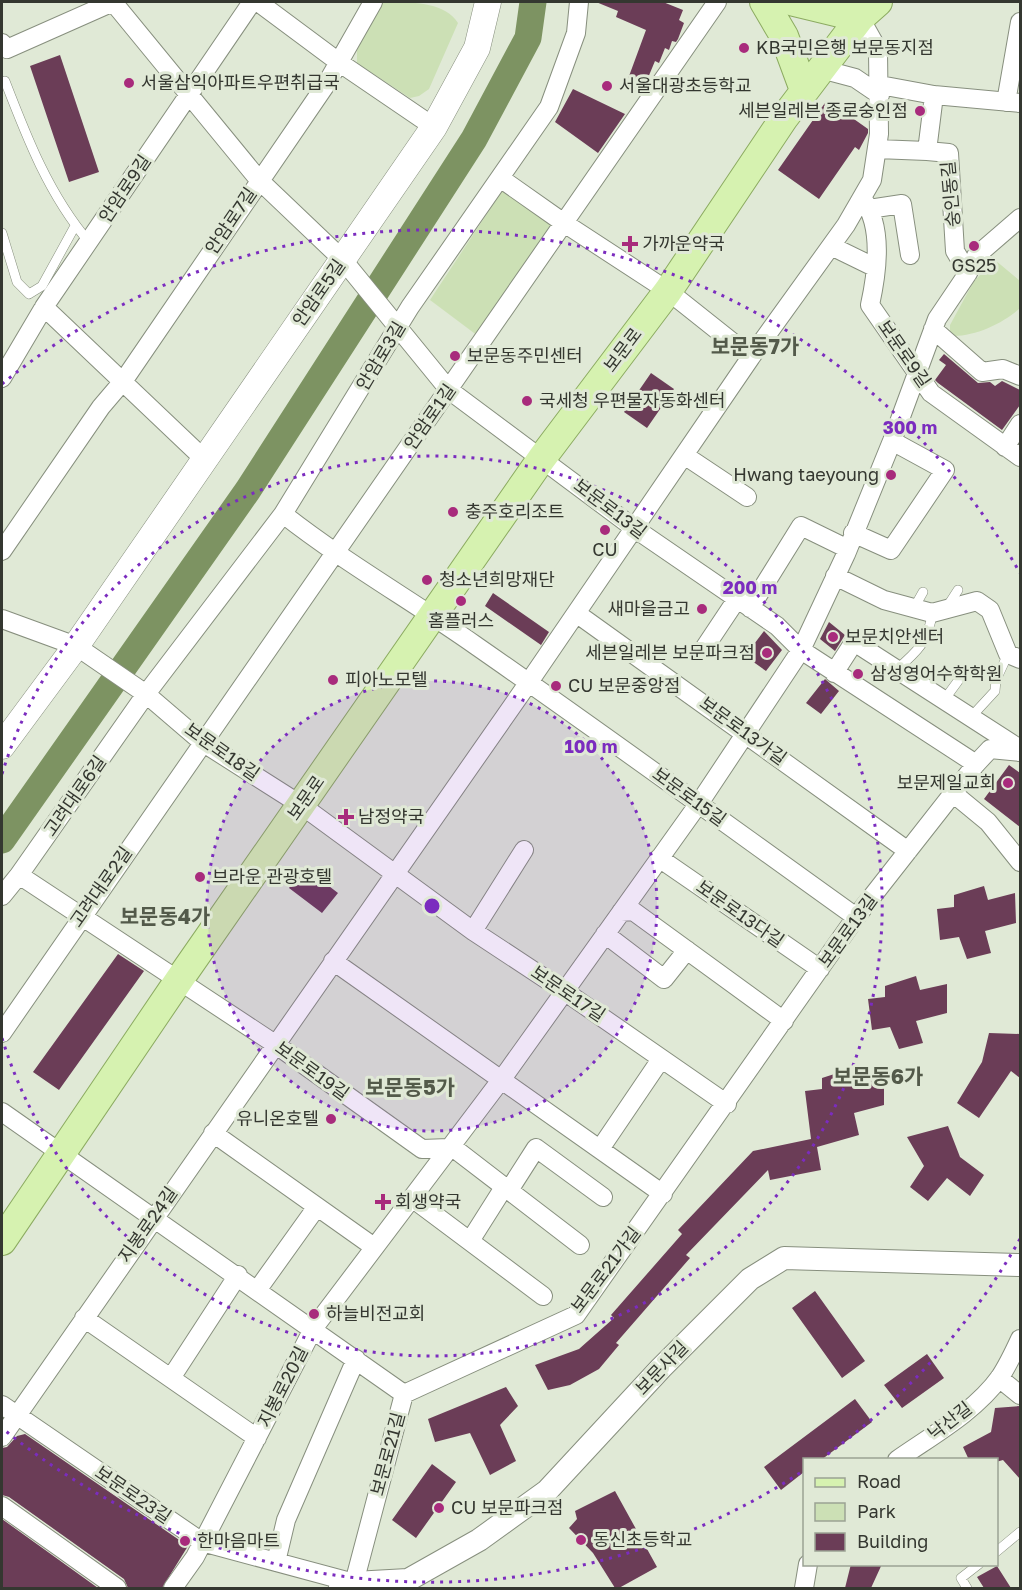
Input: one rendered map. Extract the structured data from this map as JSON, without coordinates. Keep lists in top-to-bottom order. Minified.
{"streets":{"main road":["안암로5길","보문로"],"street":["안암로9길","숭인동길","안암로7길","보문로9길","안암로3길","안암로1길","보문로13길","보문로13가길","보문로18길","고려대로6길","보문로15길","고려대로2길","보문로13다길","보문로17길","보문로19길","지봉로24길","보문로21가길","보문사길","지봉로20길","낙산길","보문로21길","보문로23길"]},"crossings":[["안암로9길","보문로13길"],["안암로7길","보문로13길"],["안암로5길","보문로13길"],["안암로5길","보문로18길"],["보문로","보문로13길"],["보문로","보문로18길"],["보문로","보문로15길"],["보문로","보문로17길"],["보문로","보문로19길"],["보문로","보문로21길"],["안암로3길","보문로13길"],["안암로3길","보문로18길"],["안암로3길","고려대로6길"],["안암로1길","보문로13길"],["안암로1길","보문로18길"],["안암로1길","고려대로2길"],["보문로13길","보문로13가길"],["보문로13길","보문로15길"],["보문로13길","보문로13다길"],["보문로13길","보문로17길"],["보문로13길","보문로21가길"],["보문로18길","고려대로6길"],["보문로18길","고려대로2길"],["보문로18길","보문로17길"],["보문로17길","지봉로24길"],["보문로17길","보문로21가길"],["보문로17길","지봉로20길"],["보문로19길","지봉로24길"],["보문로19길","지봉로20길"],["지봉로24길","보문로21길"],["지봉로24길","보문로23길"],["보문로21가길","보문로21길"],["보문사길","보문로21길"],["보문사길","보문로23길"],["지봉로20길","보문로21길"],["지봉로20길","보문로23길"],["보문로21길","보문로23길"]],"districts":["보문동7가","보문동4가","보문동6가","보문동5가"],"places":{"other":["KB국민은행 보문동지점","서울삼익아파트우편취급국","서울대광초등학교","세븐일레븐 종로숭인점","GS25","보문동주민센터","국세청 우편물자동화센터","Hwang taeyoung","충주호리조트","CU","청소년희망재단","홈플러스","새마을금고","보문치안센터","세븐일레븐 보문파크점","삼성영어수학학원","피아노모텔","CU 보문중앙점","보문제일교회","브라운 관광호텔","유니온호텔","하늘비전교회","CU 보문파크점","동신초등학교","한마음마트"],"health":["가까운약국","남정약국","회생약국"]},"legend":["Road","Park","Building"],"rings":["300 m","200 m","100 m"]}
